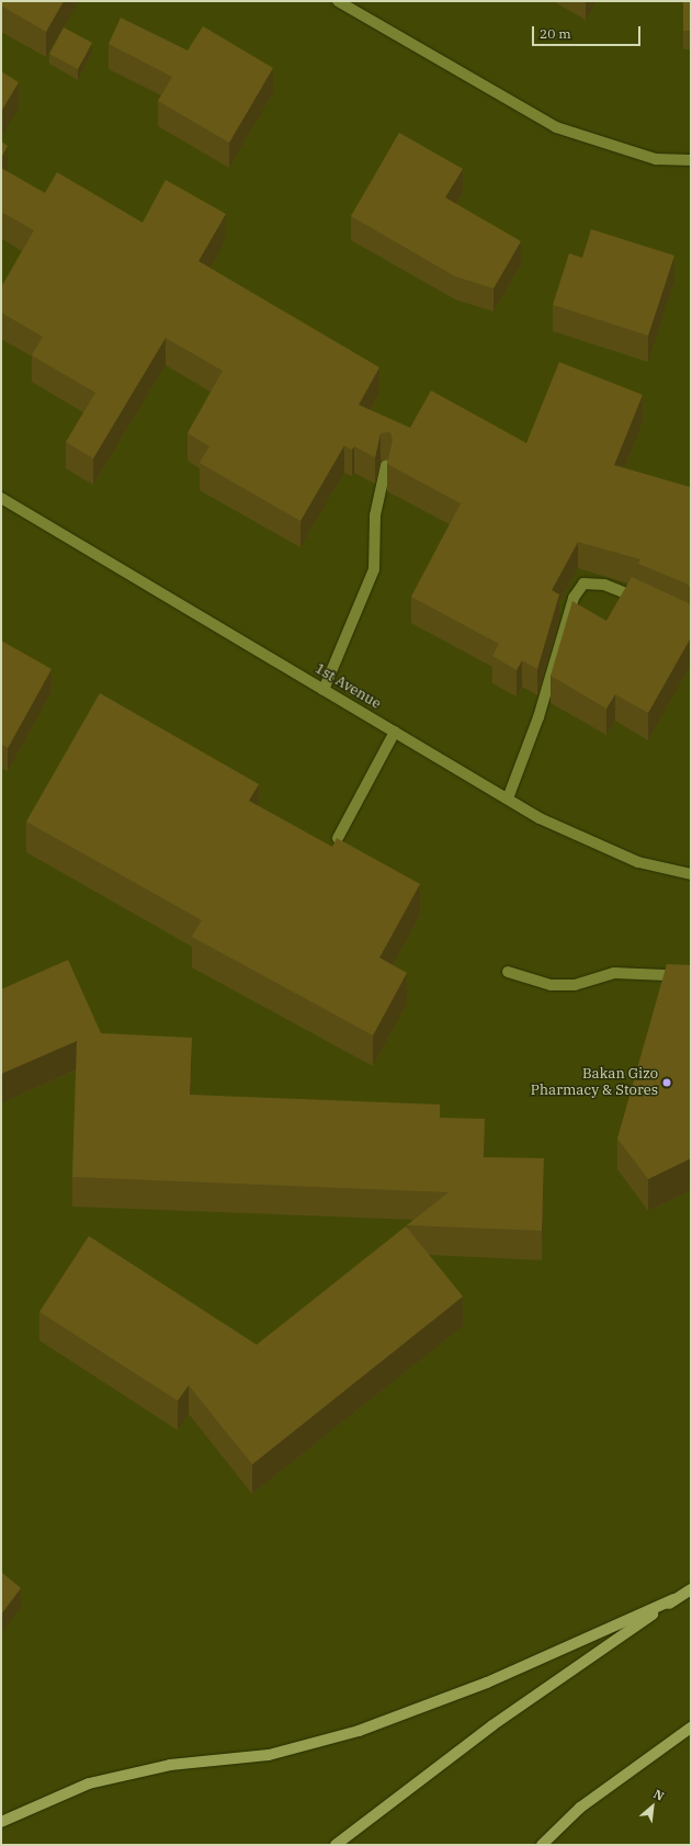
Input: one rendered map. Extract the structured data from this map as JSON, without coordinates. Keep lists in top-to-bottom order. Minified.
{"streets":{"street":["1st Avenue"]},"places":["Bakan Gizo Pharmacy & Stores"],"scale_bar":"20 m","north":"top right"}
